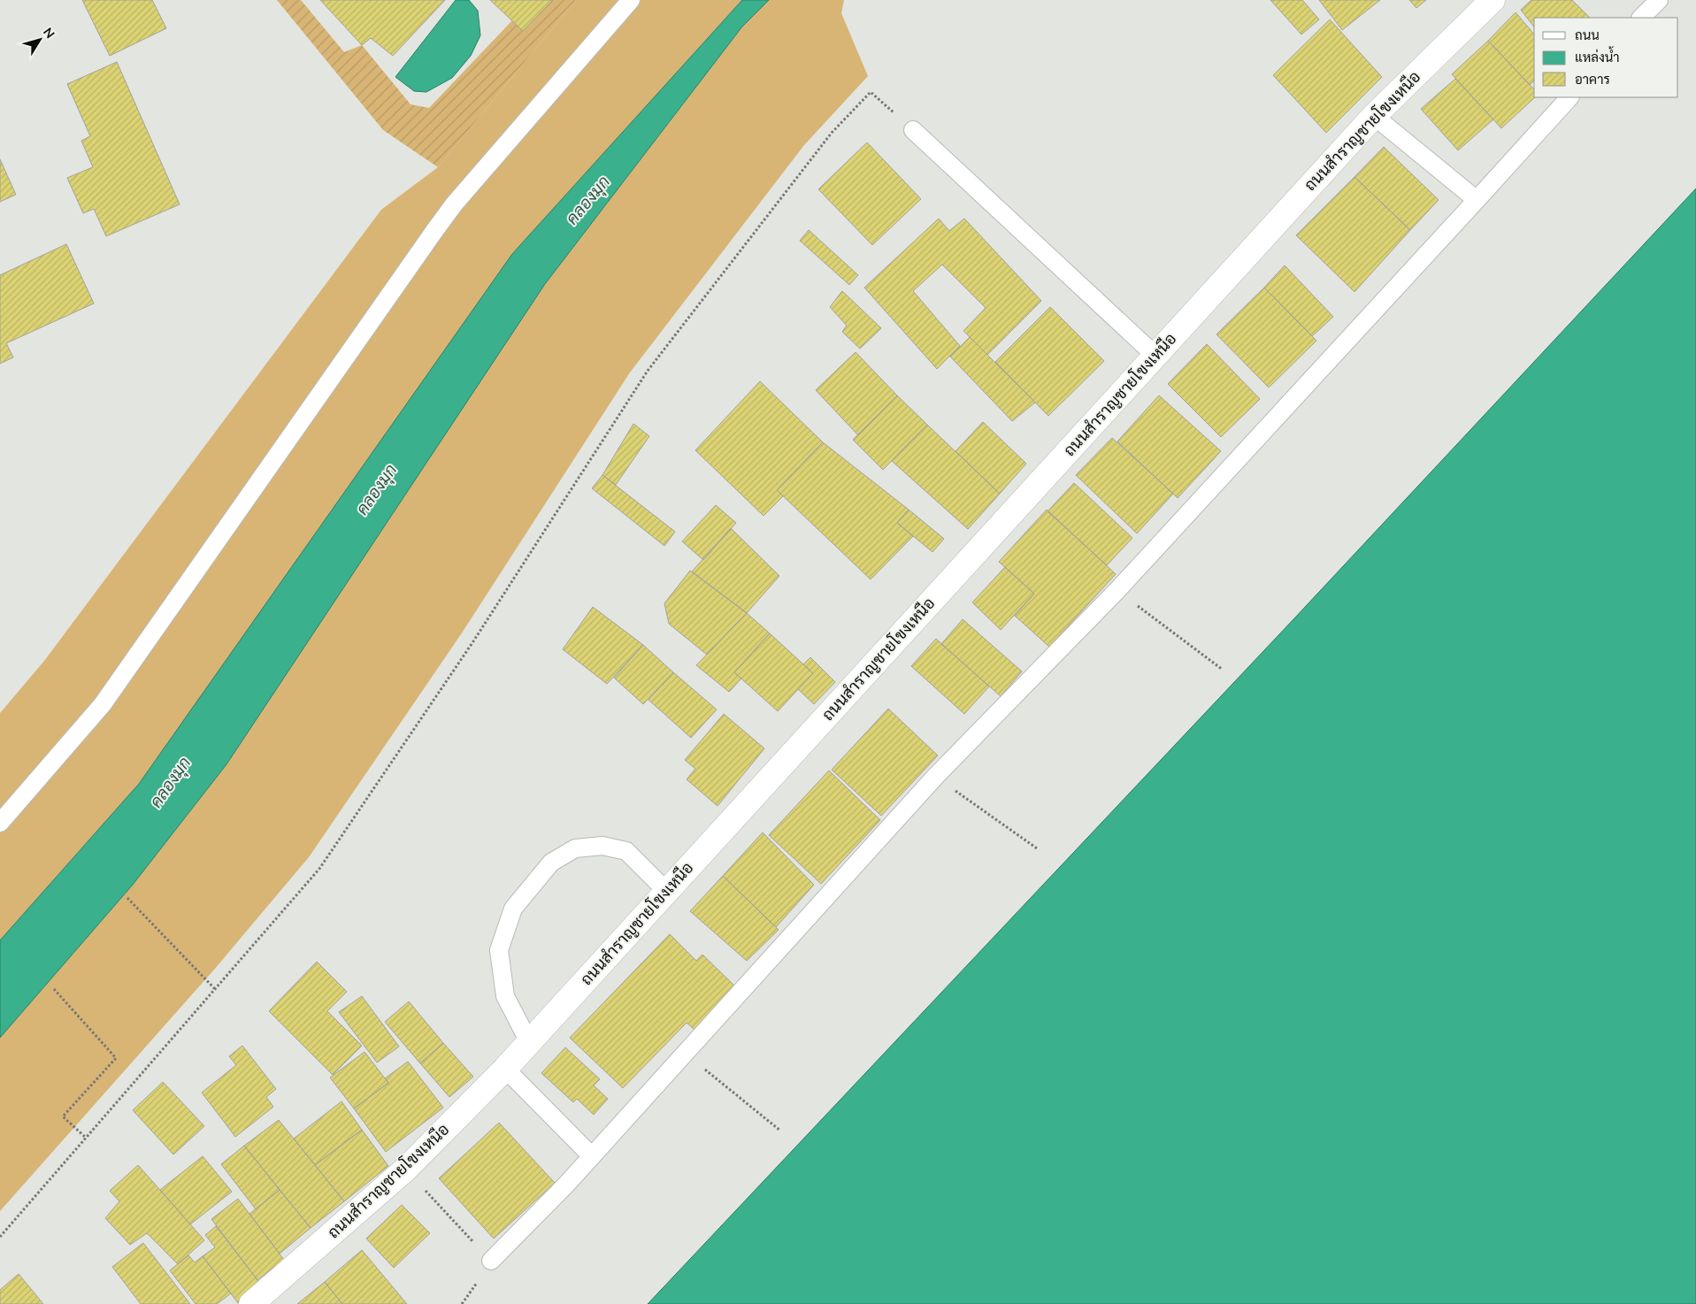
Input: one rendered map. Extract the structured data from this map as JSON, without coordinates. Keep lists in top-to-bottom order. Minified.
{"streets":{"street":["ถนนสำราญชายโขงเหนือ"]},"water":["คลองมุก"],"legend":["ถนน","แหล่งน้ำ","อาคาร"],"north":"top right"}
